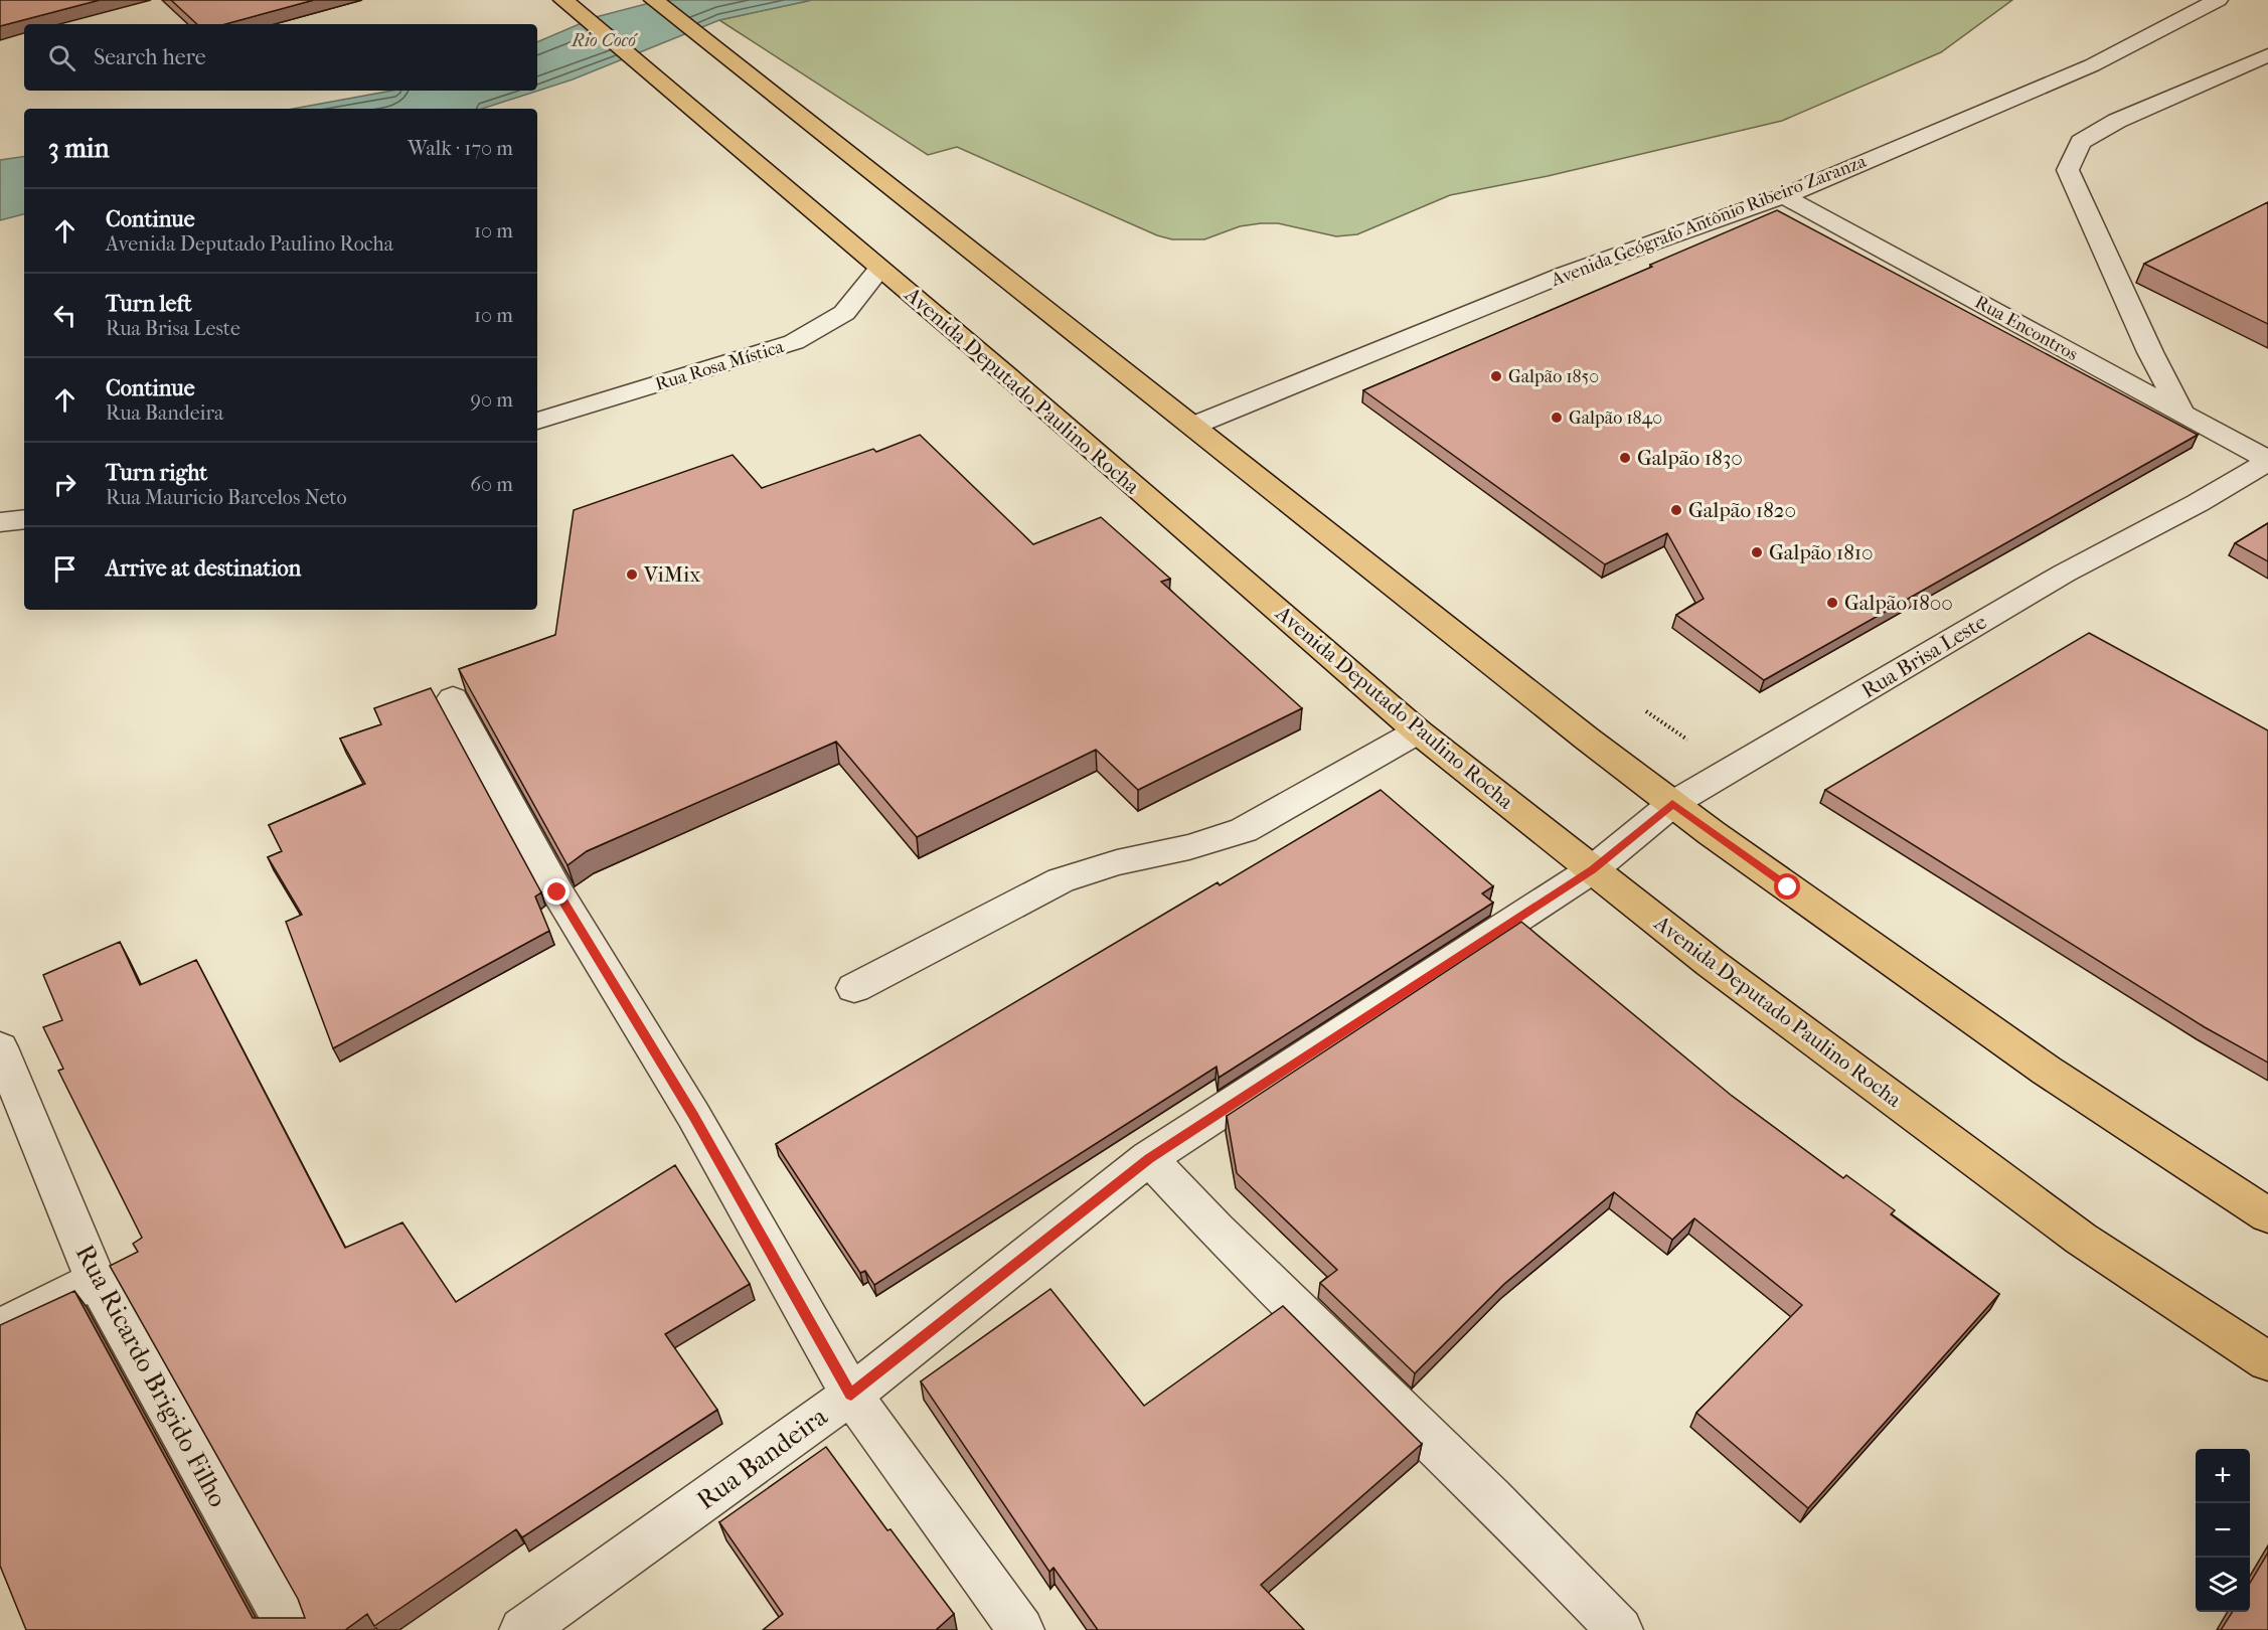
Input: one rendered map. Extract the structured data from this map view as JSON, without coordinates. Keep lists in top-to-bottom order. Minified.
{"streets":{"main road":["Avenida Deputado Paulino Rocha"],"street":["Avenida Geógrafo Antônio Ribeiro Zaranza","Rua Encontros","Rua Rosa Mística","Rua Brisa Leste","Rua Ricardo Brigido Filho","Rua Bandeira"]},"crossings":[["Avenida Geógrafo Antônio Ribeiro Zaranza","Rua Encontros"],["Rua Encontros","Rua Brisa Leste"],["Rua Rosa Mística","Avenida Deputado Paulino Rocha"],["Avenida Deputado Paulino Rocha","Rua Brisa Leste"],["Avenida Deputado Paulino Rocha","Rua Bandeira"],["Rua Brisa Leste","Rua Bandeira"]],"water":["Rio Cocó"],"places":["Galpão 1850","Galpão 1840","Galpão 1830","Galpão 1820","Galpão 1810","ViMix","Galpão 1800"],"page":{"search":"Search here","heading":["3 min","Walk · 170 m"],"list":[["Continue","Avenida Deputado Paulino Rocha","10 m"],["Turn left","Rua Brisa Leste","10 m"],["Continue","Rua Bandeira","90 m"],["Turn right","Rua Mauricio Barcelos Neto","60 m"],"Arrive at destination"],"map_buttons":["+","−"]}}
